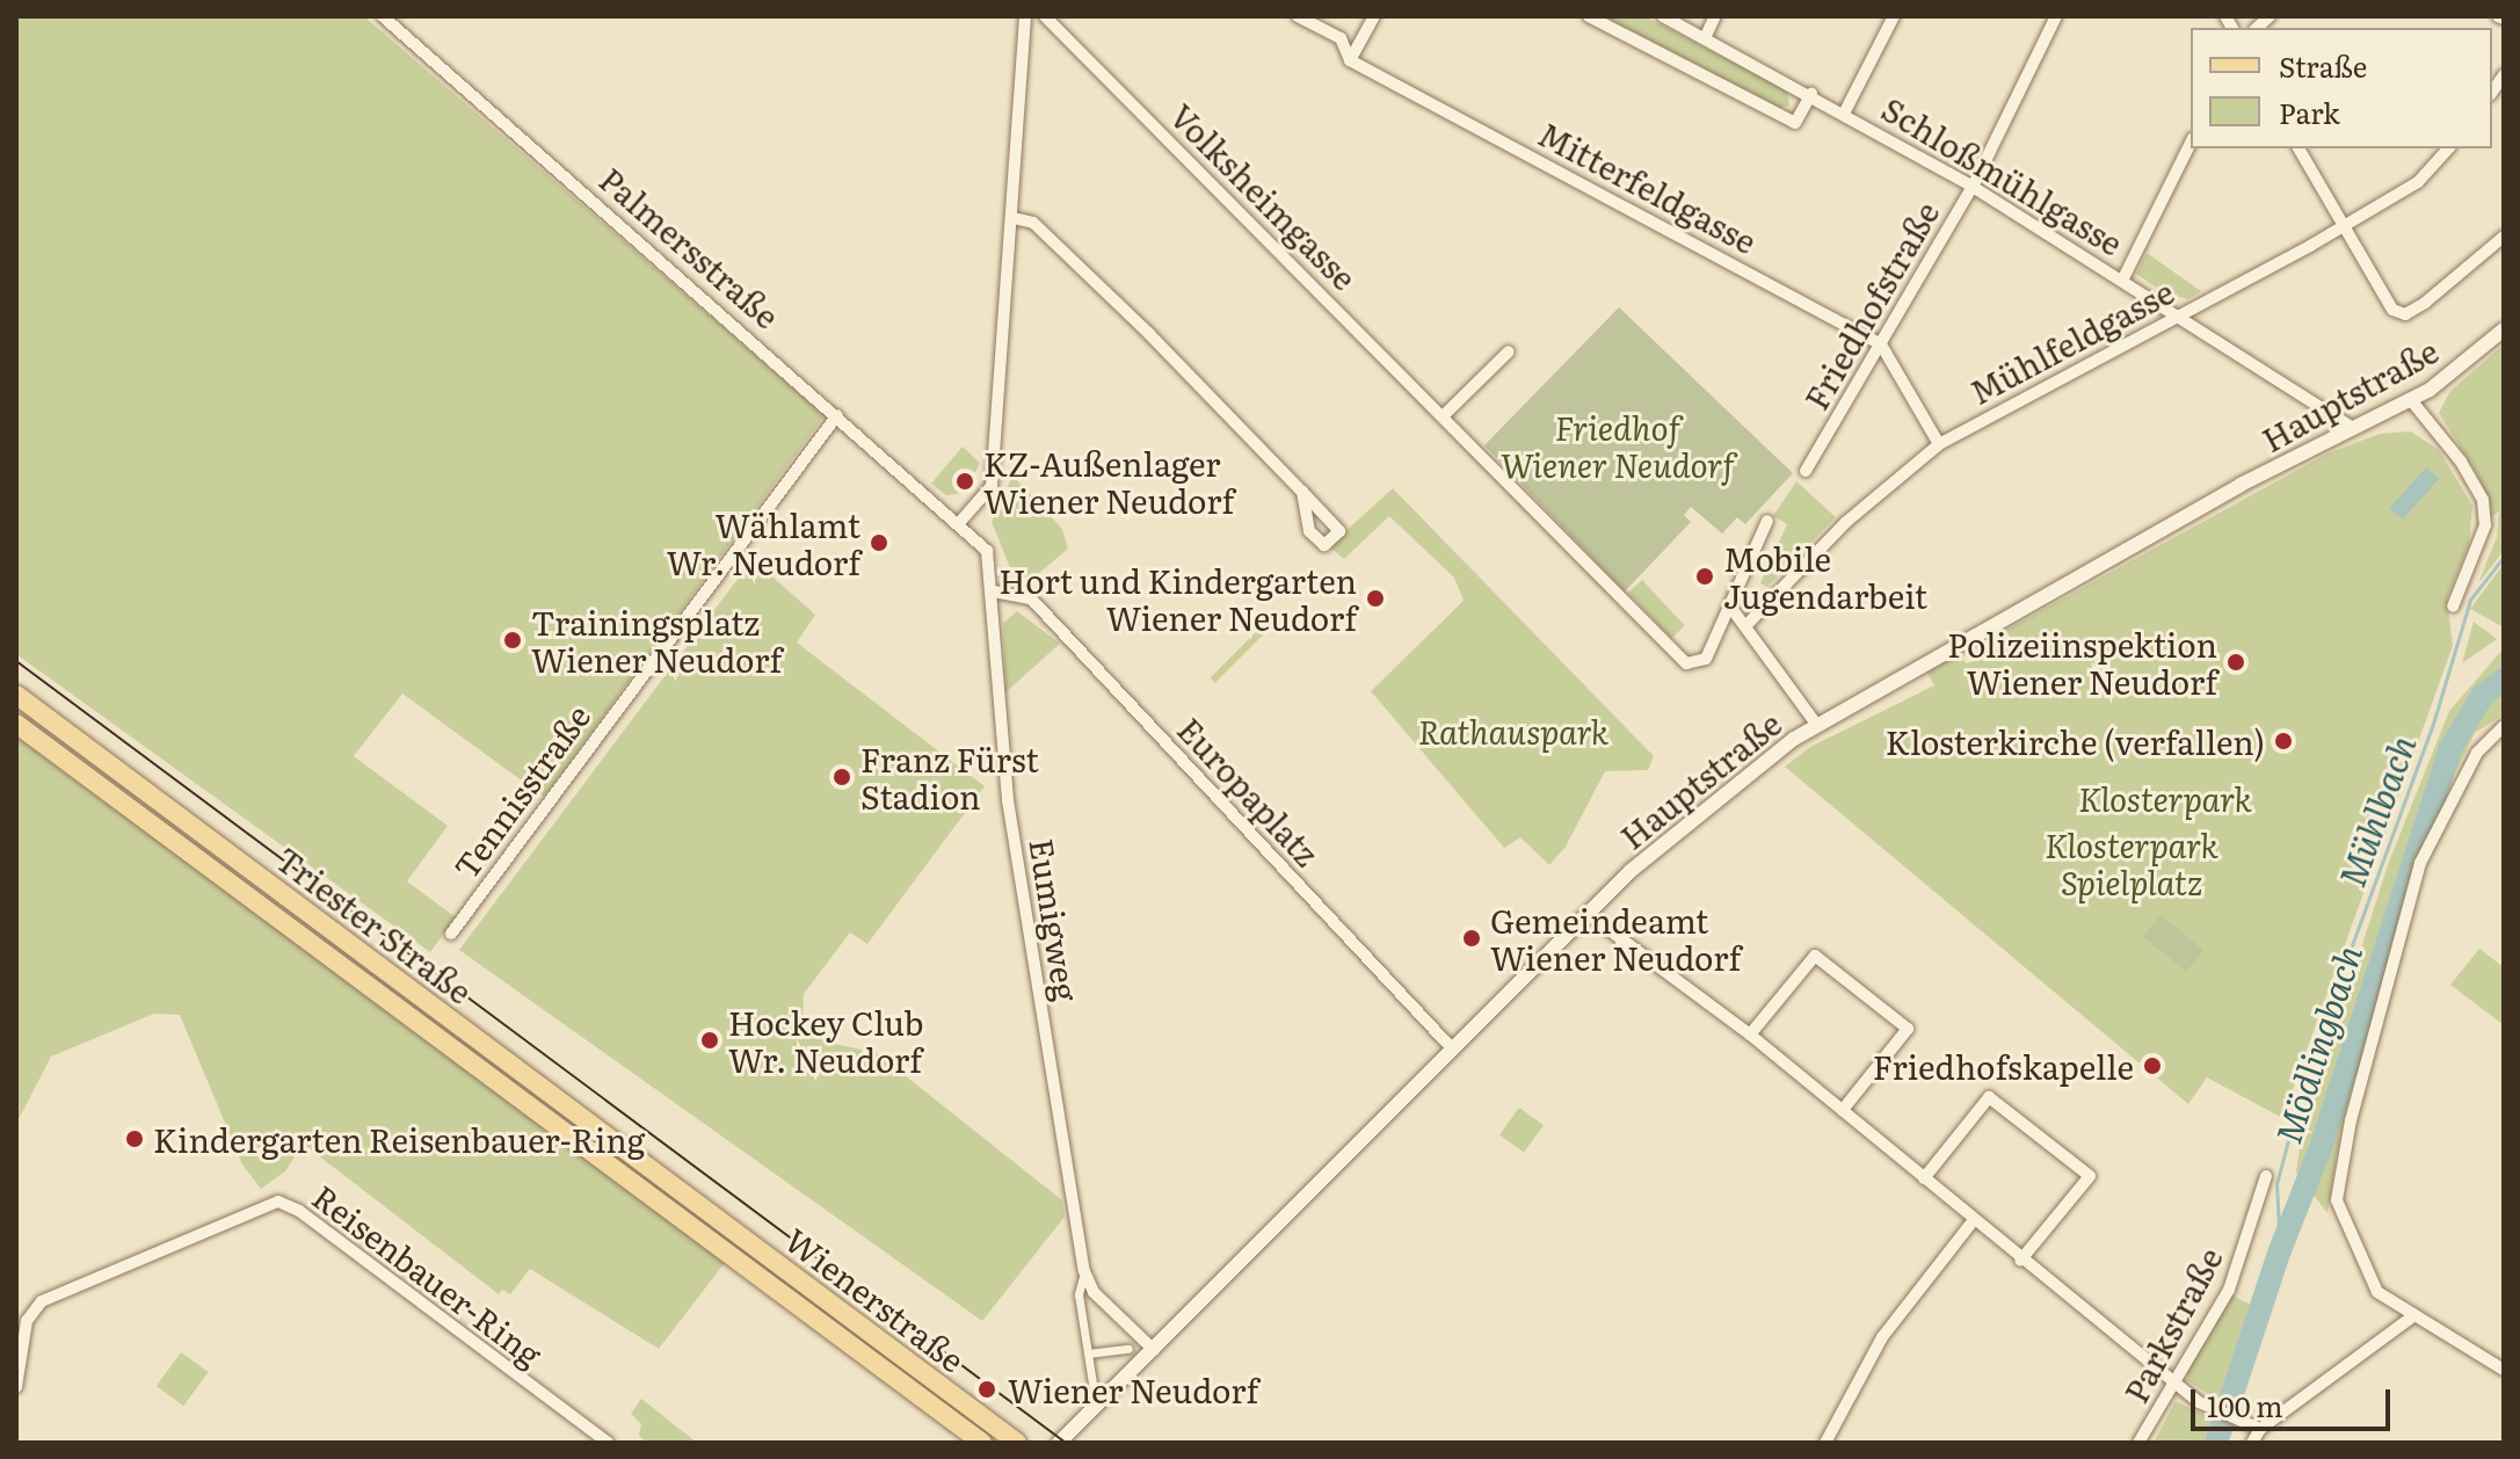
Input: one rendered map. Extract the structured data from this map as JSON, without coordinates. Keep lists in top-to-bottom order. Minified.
{"streets":{"main road":["Triester Straße","Wienerstraße"],"street":["Schloßmühlgasse","Mitterfeldgasse","Volksheimgasse","Palmersstraße","Friedhofstraße","Mühlfeldgasse","Hauptstraße","Tennisstraße","Europaplatz","Eumigweg","Reisenbauer-Ring","Parkstraße"]},"crossings":[["Schloßmühlgasse","Friedhofstraße"],["Schloßmühlgasse","Mühlfeldgasse"],["Schloßmühlgasse","Hauptstraße"],["Mitterfeldgasse","Friedhofstraße"],["Palmersstraße","Tennisstraße"],["Palmersstraße","Eumigweg"],["Hauptstraße","Europaplatz"],["Hauptstraße","Eumigweg"],["Europaplatz","Eumigweg"],["Triester Straße","Wienerstraße"]],"water":["Mühlbach","Mödlingbach"],"parks":["Friedhof Wiener Neudorf","Rathauspark","Klosterpark","Klosterpark Spielplatz"],"places":["KZ-Außenlager Wiener Neudorf","Wählamt Wr. Neudorf","Mobile Jugendarbeit","Hort und Kindergarten Wiener Neudorf","Trainingsplatz Wiener Neudorf","Polizeiinspektion Wiener Neudorf","Klosterkirche (verfallen)","Franz Fürst Stadion","Gemeindeamt Wiener Neudorf","Hockey Club Wr. Neudorf","Friedhofskapelle","Kindergarten Reisenbauer-Ring","Wiener Neudorf"],"legend":["Straße","Park"],"scale_bar":"100 m"}
